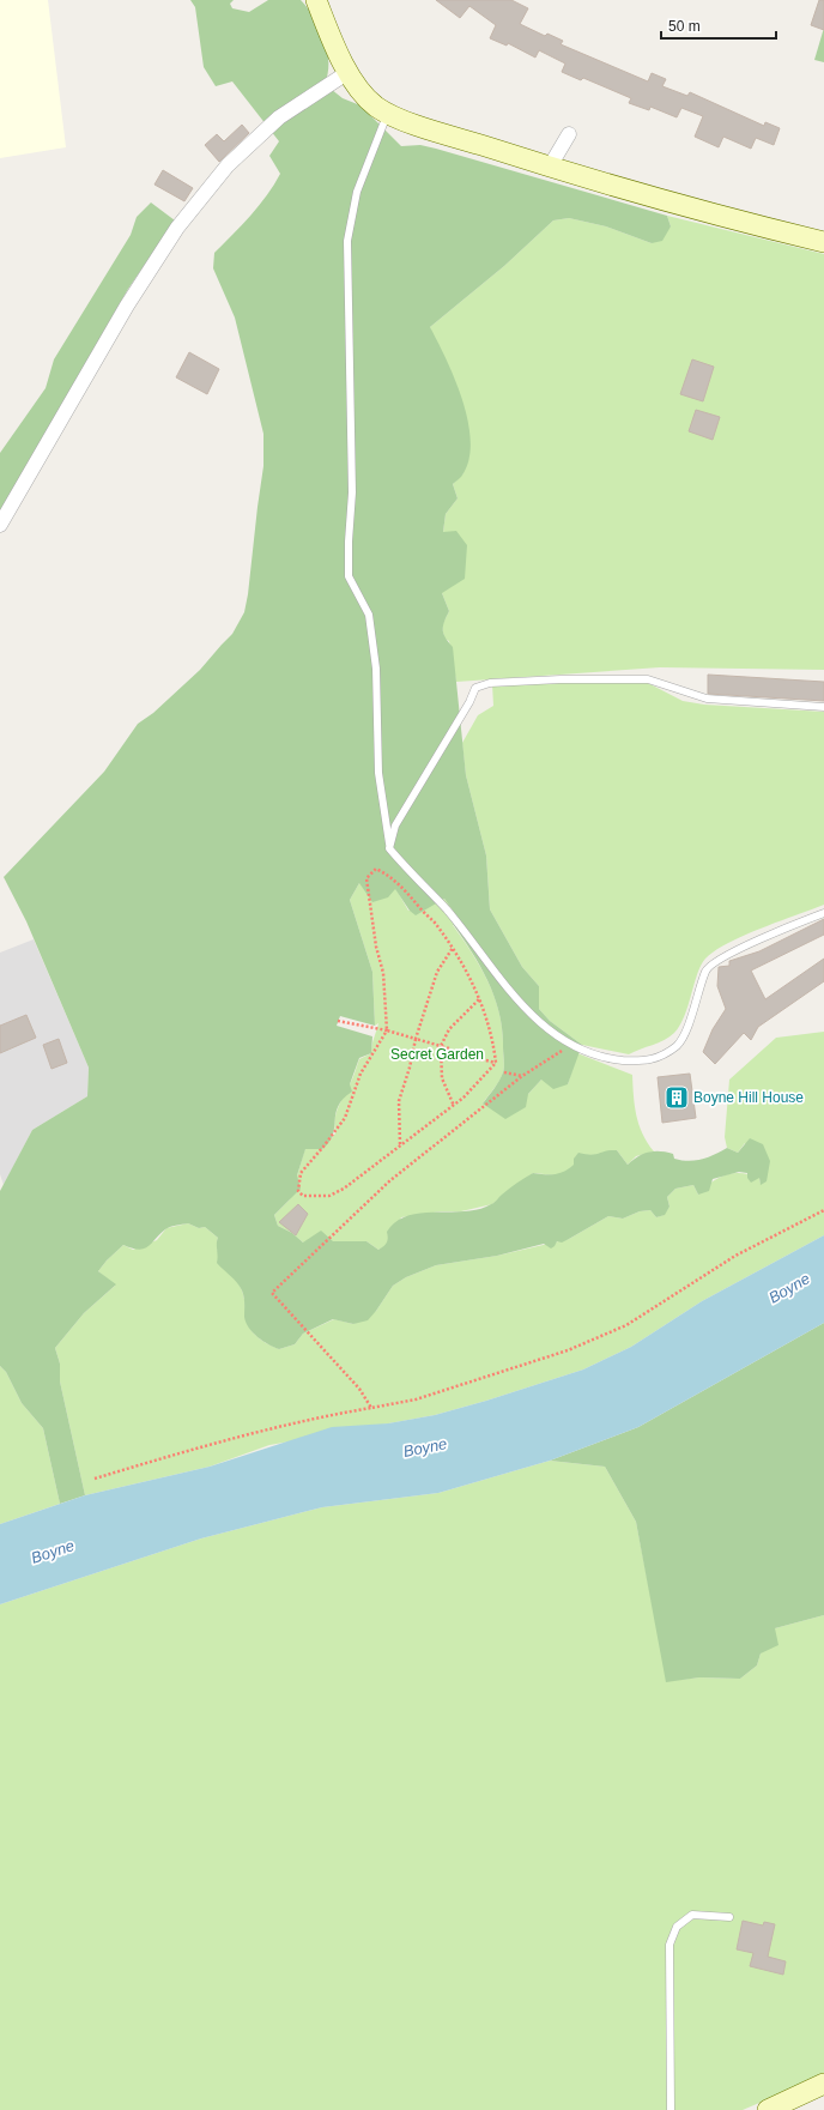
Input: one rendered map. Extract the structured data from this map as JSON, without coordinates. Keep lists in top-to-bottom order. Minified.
{"water":["Boyne"],"parks":["Secret Garden"],"places":{"building":["Boyne Hill House"]},"scale_bar":"50 m"}
